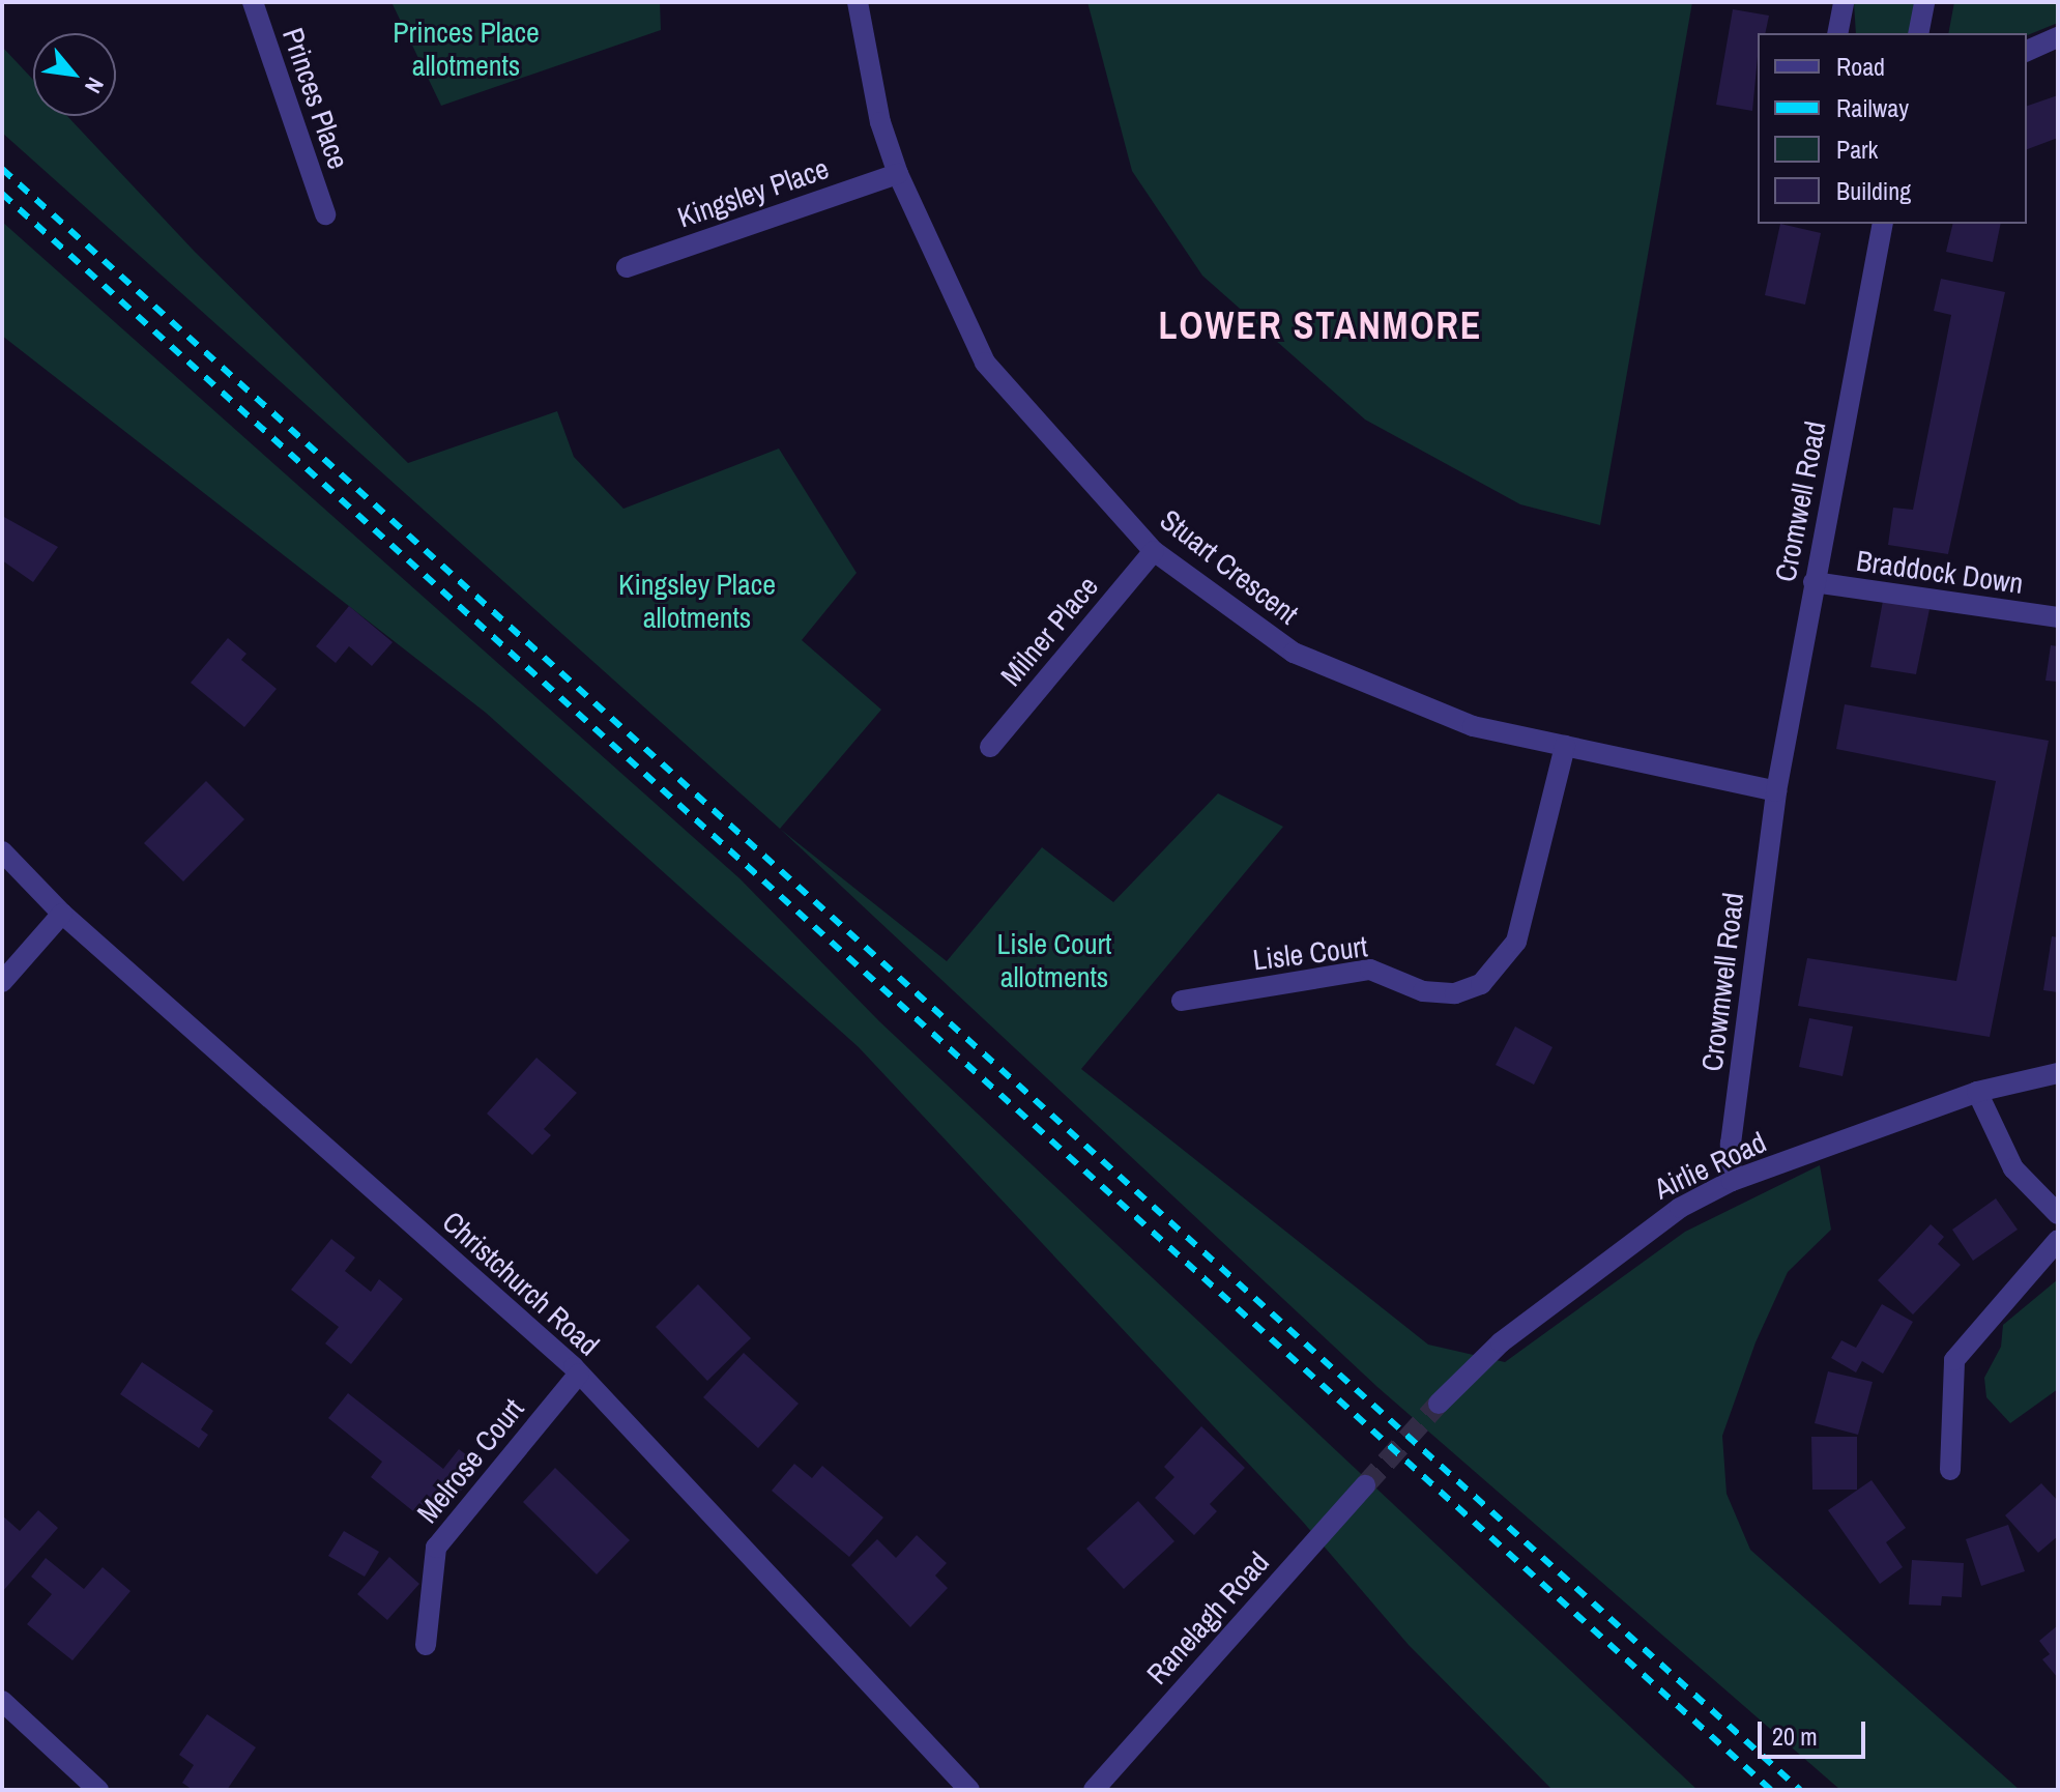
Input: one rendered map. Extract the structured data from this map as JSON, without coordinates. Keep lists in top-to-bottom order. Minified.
{"streets":{"street":["Princes Place","Kingsley Place","Cromwell Road","Stuart Crescent","Braddock Down","Milner Place","Lisle Court","Crowmwell Road","Airlie Road","Christchurch Road","Melrose Court","Ranelagh Road"]},"crossings":[["Kingsley Place","Stuart Crescent"],["Cromwell Road","Stuart Crescent"],["Cromwell Road","Braddock Down"],["Cromwell Road","Crowmwell Road"],["Stuart Crescent","Milner Place"],["Stuart Crescent","Lisle Court"],["Stuart Crescent","Crowmwell Road"],["Crowmwell Road","Airlie Road"],["Christchurch Road","Melrose Court"]],"districts":["LOWER STANMORE"],"parks":["Princes Place allotments","Kingsley Place allotments","Lisle Court allotments"],"legend":["Road","Railway","Park","Building"],"scale_bar":"20 m","north":"bottom right"}
